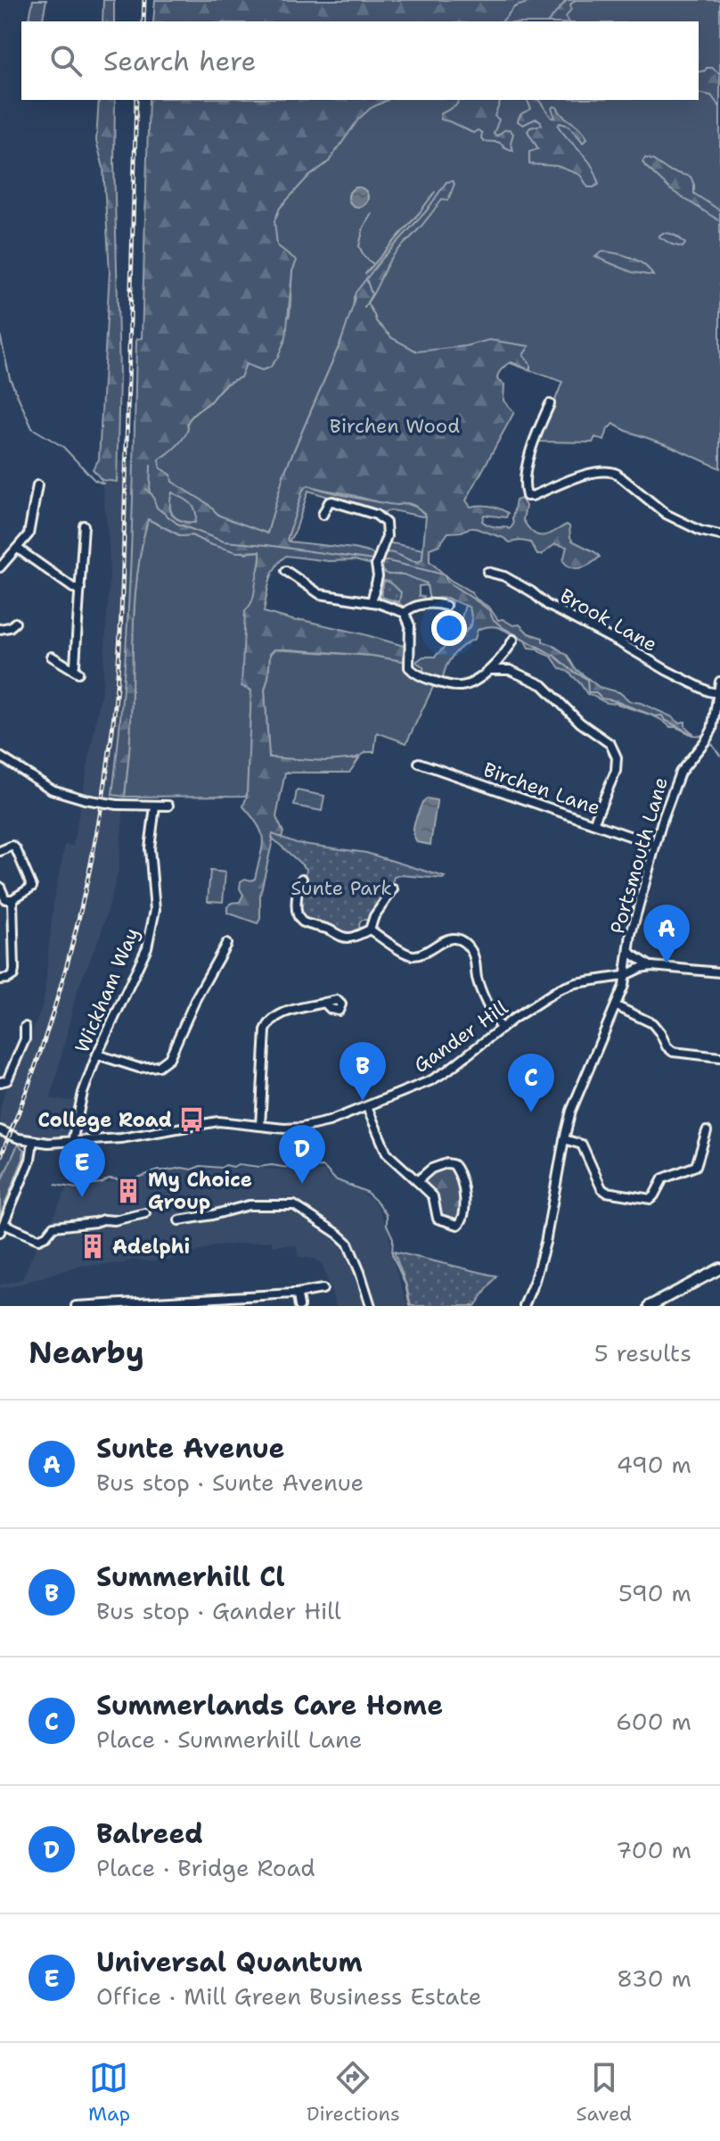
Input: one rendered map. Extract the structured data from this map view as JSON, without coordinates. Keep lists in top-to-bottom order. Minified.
{"streets":{"street":["Brook Lane","Birchen Lane","Portsmouth Lane","Wickham Way","Gander Hill"]},"crossings":[["Brook Lane","Portsmouth Lane"],["Birchen Lane","Portsmouth Lane"],["Portsmouth Lane","Gander Hill"]],"parks":["Birchen Wood","Sunte Park"],"places":{"bus stop":["College Road"],"building":["My Choice Group","Adelphi"]},"page":{"search":"Search here","pins":["A","B","C","D","E"],"heading":["Nearby","5 results"],"list":[{"mark":"A","name":"Sunte Avenue","note":"Bus stop · Sunte Avenue","value":"490 m"},{"mark":"B","name":"Summerhill Cl","note":"Bus stop · Gander Hill","value":"590 m"},{"mark":"C","name":"Summerlands Care Home","note":"Place · Summerhill Lane","value":"600 m"},{"mark":"D","name":"Balreed","note":"Place · Bridge Road","value":"700 m"},{"mark":"E","name":"Universal Quantum","note":"Office · Mill Green Business Estate","value":"830 m"}],"nav":["Map","Directions","Saved"]}}
